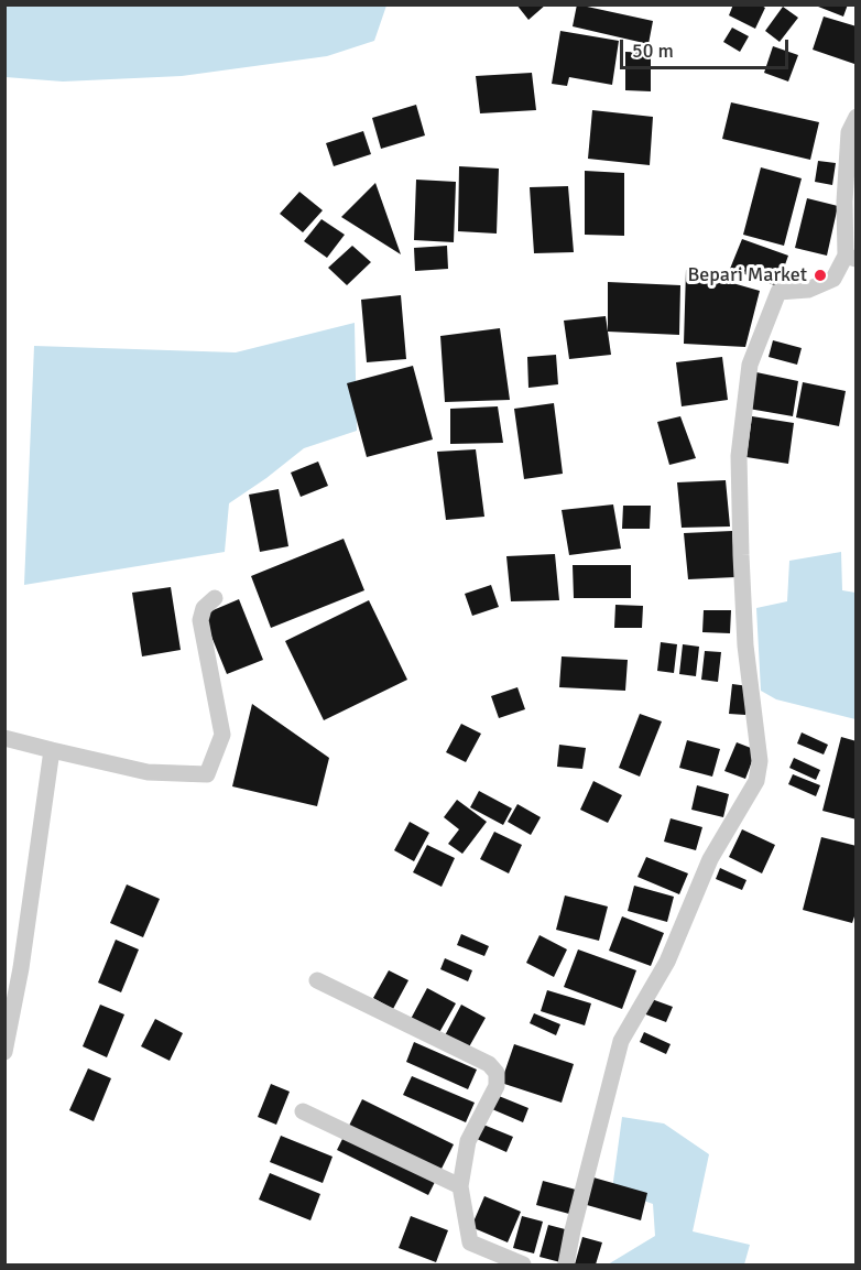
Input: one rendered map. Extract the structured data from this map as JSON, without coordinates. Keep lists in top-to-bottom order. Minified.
{"places":["Bepari Market"],"scale_bar":"50 m"}
